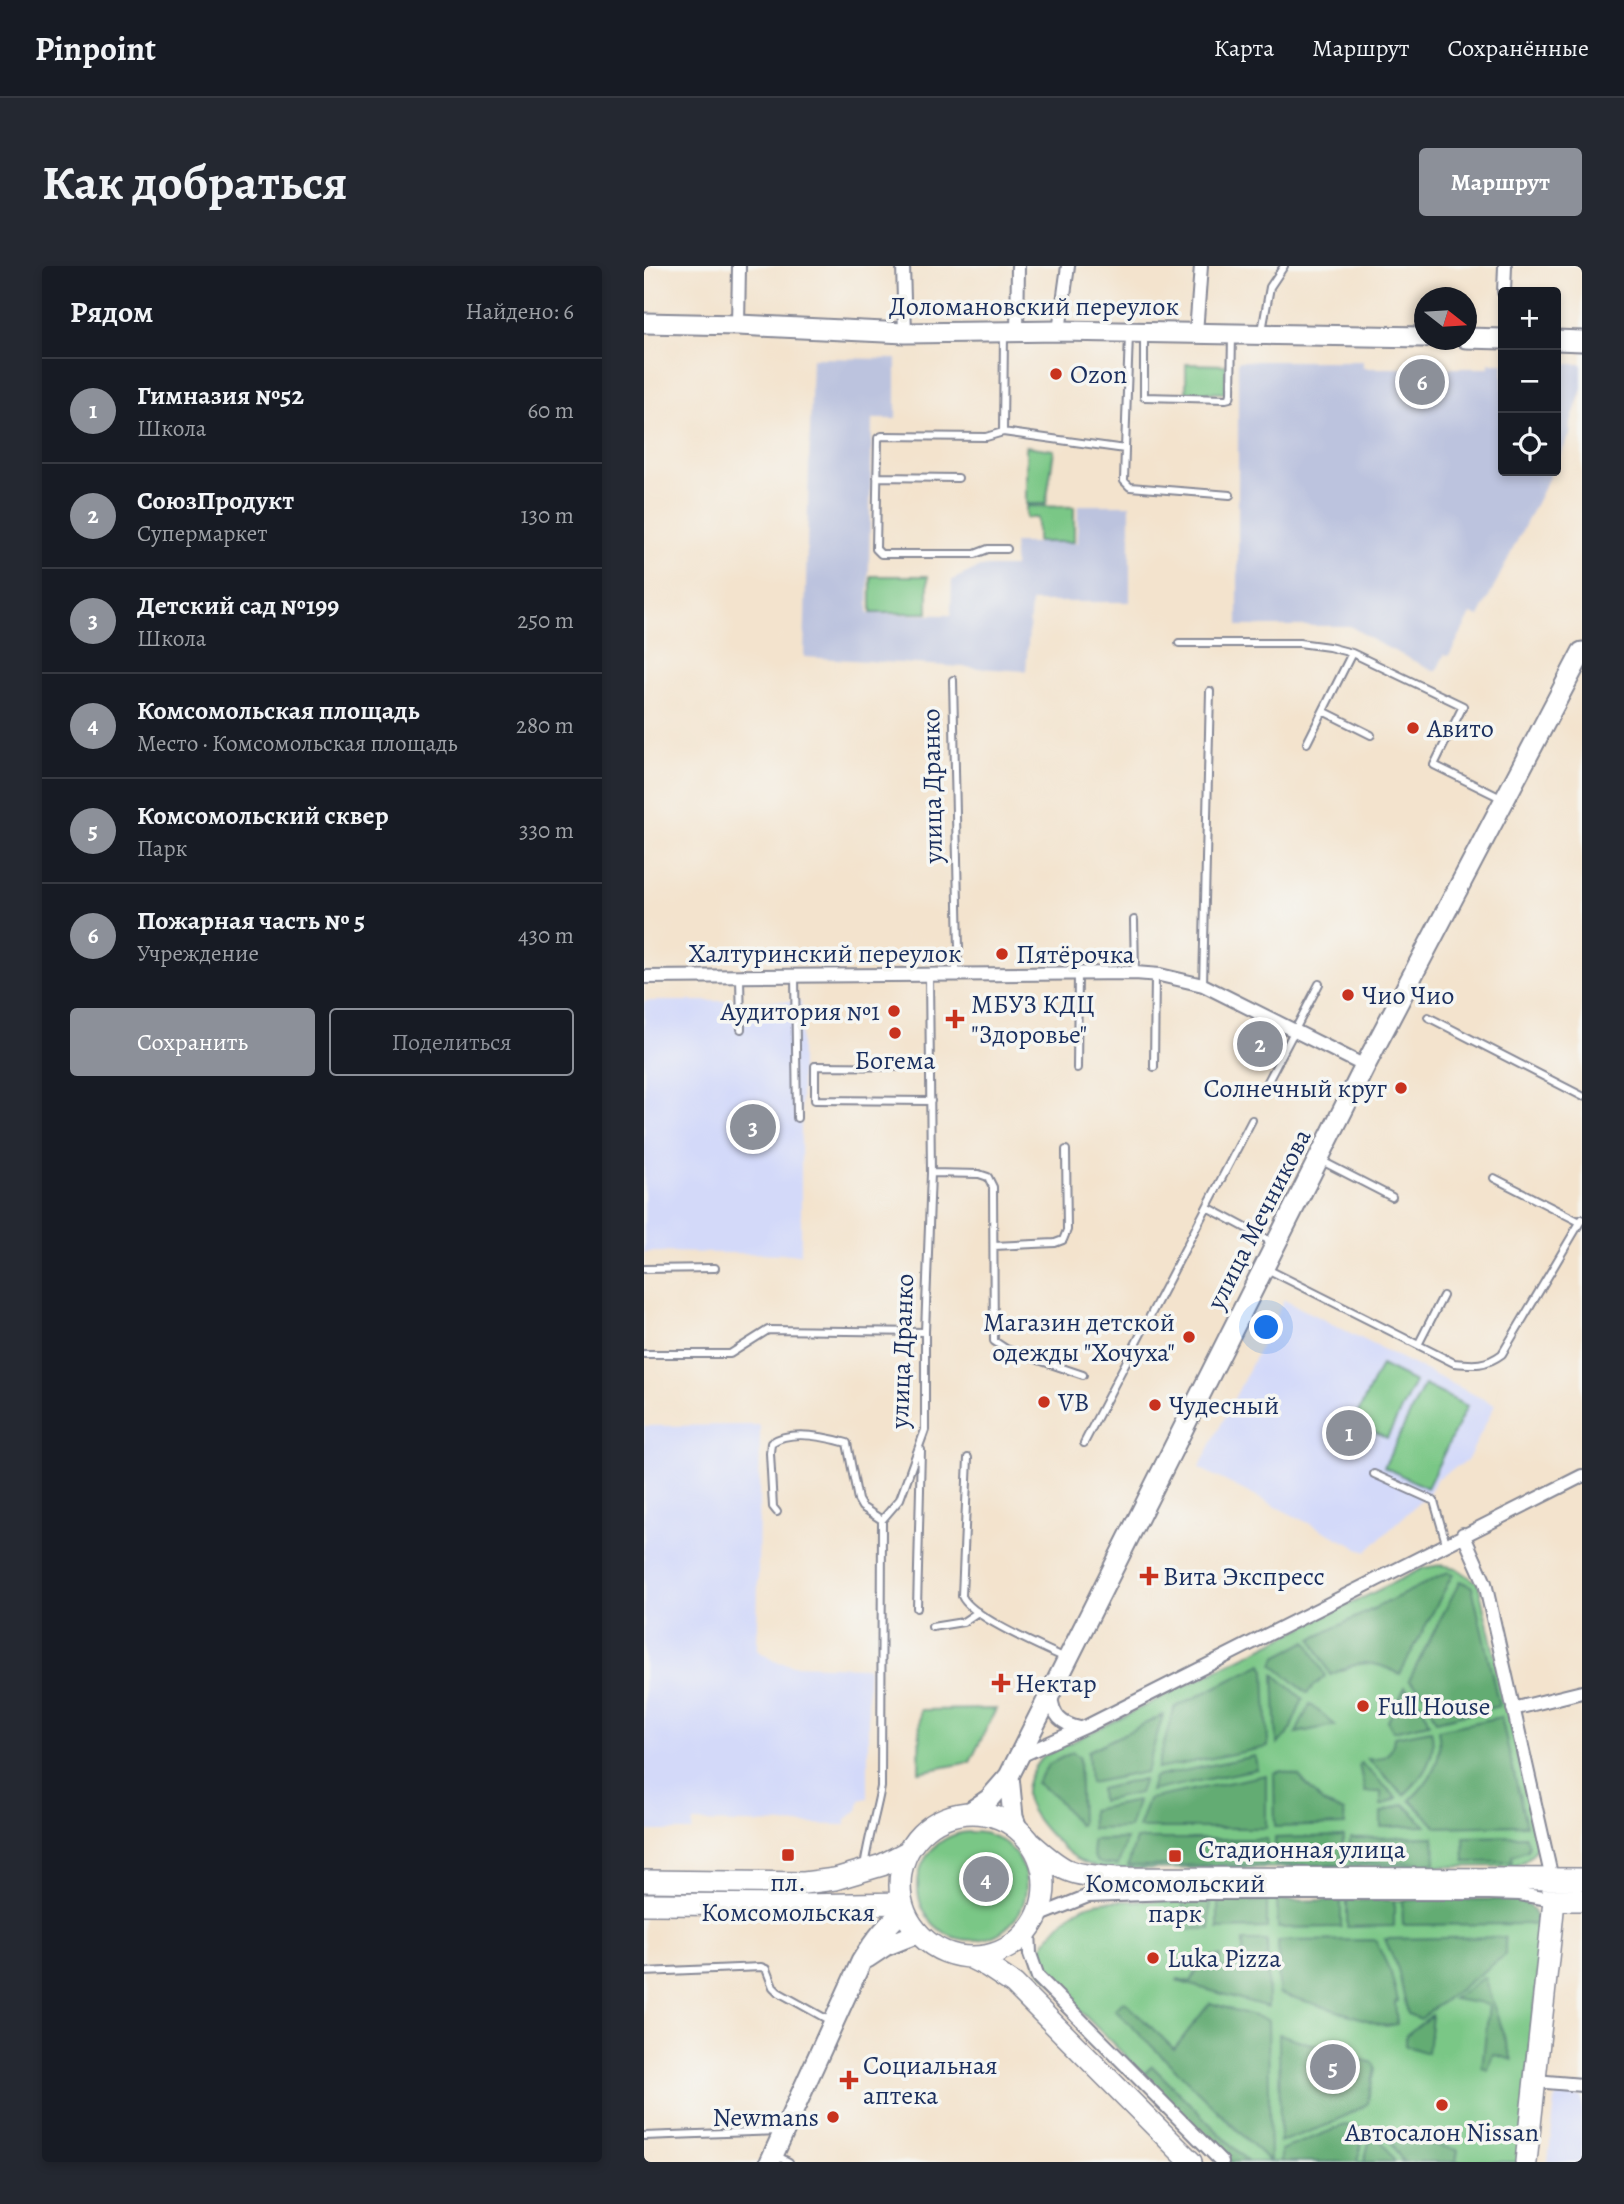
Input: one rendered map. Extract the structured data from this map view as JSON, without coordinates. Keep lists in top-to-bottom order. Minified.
{"streets":{"main road":["Доломановский переулок","улица Мечникова","Стадионная улица"],"street":["Халтуринский переулок"],"lane":["улица Дранко"]},"crossings":[["улица Дранко","Халтуринский переулок"],["Халтуринский переулок","улица Мечникова"],["улица Мечникова","Стадионная улица"]],"places":{"other":["Ozon","Авито","Пятёрочка","Чио Чио","Аудитория №1","Богема","Солнечный круг","Магазин детской одежды \"Хочуха\"","VB","Чудесный","Full House","Luka Pizza","Автосалон Nissan","Newmans"],"health":["МБУЗ КДЦ \"Здоровье\"","Вита Экспресс","Нектар","Социальная аптека"],"transit":["пл. Комсомольская","Комсомольский парк"]},"north":"right","page":{"header":"Pinpoint","nav":["Карта","Маршрут","Сохранённые"],"buttons":["Маршрут",["Сохранить","Поделиться"]],"title":"Как добраться","heading":["Рядом","Найдено: 6"],"map_buttons":["+","−"],"pins":["6","2","3","1","4","5"],"list":[{"mark":"1","name":"Гимназия №52","note":"Школа","value":"60 m"},{"mark":"2","name":"СоюзПродукт","note":"Супермаркет","value":"130 m"},{"mark":"3","name":"Детский сад №199","note":"Школа","value":"250 m"},{"mark":"4","name":"Комсомольская площадь","note":"Место · Комсомольская площадь","value":"280 m"},{"mark":"5","name":"Комсомольский сквер","note":"Парк","value":"330 m"},{"mark":"6","name":"Пожарная часть № 5","note":"Учреждение","value":"430 m"}]}}
